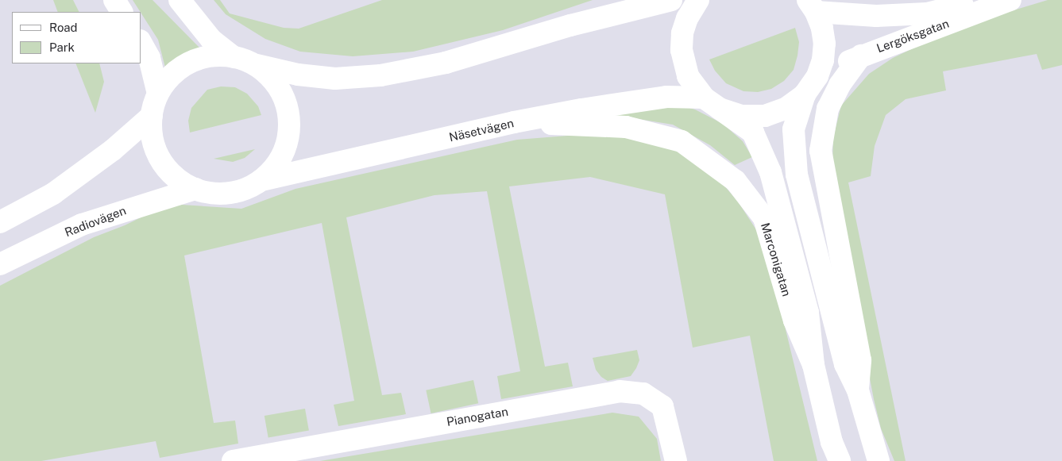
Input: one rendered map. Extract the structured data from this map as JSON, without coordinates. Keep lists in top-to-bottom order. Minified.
{"streets":{"street":["Lergöksgatan","Näsetvägen","Radiovägen","Marconigatan","Pianogatan"]},"crossings":[["Näsetvägen","Radiovägen"],["Näsetvägen","Marconigatan"]],"legend":["Road","Park"]}
